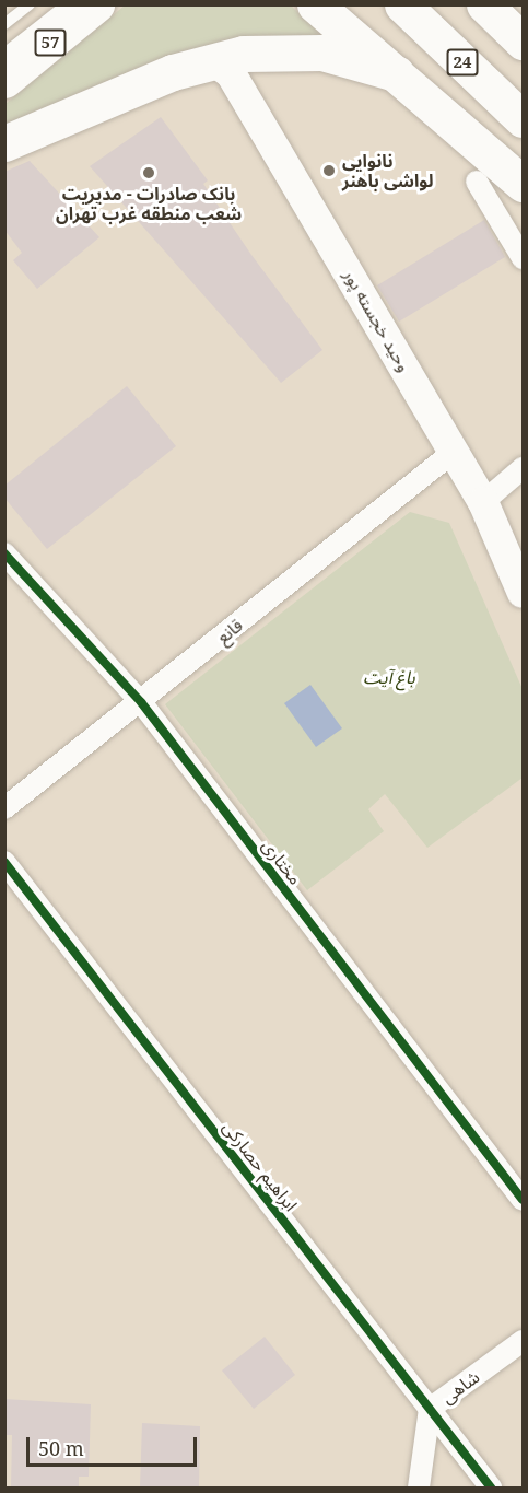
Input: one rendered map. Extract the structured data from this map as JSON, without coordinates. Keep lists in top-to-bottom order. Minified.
{"streets":{"highway":["57","24"],"main road":["وحید خجسته پور"],"street":["قانع","مختاری","ابراهیم حصارکی","شاهی"]},"crossings":[["وحید خجسته پور","قانع"],["قانع","مختاری"],["ابراهیم حصارکی","شاهی"]],"parks":["باغ آیت"],"places":["نانوایی لواشی باهنر","بانک صادرات - مدیریت شعب منطقه غرب تهران"],"scale_bar":"50 m"}
